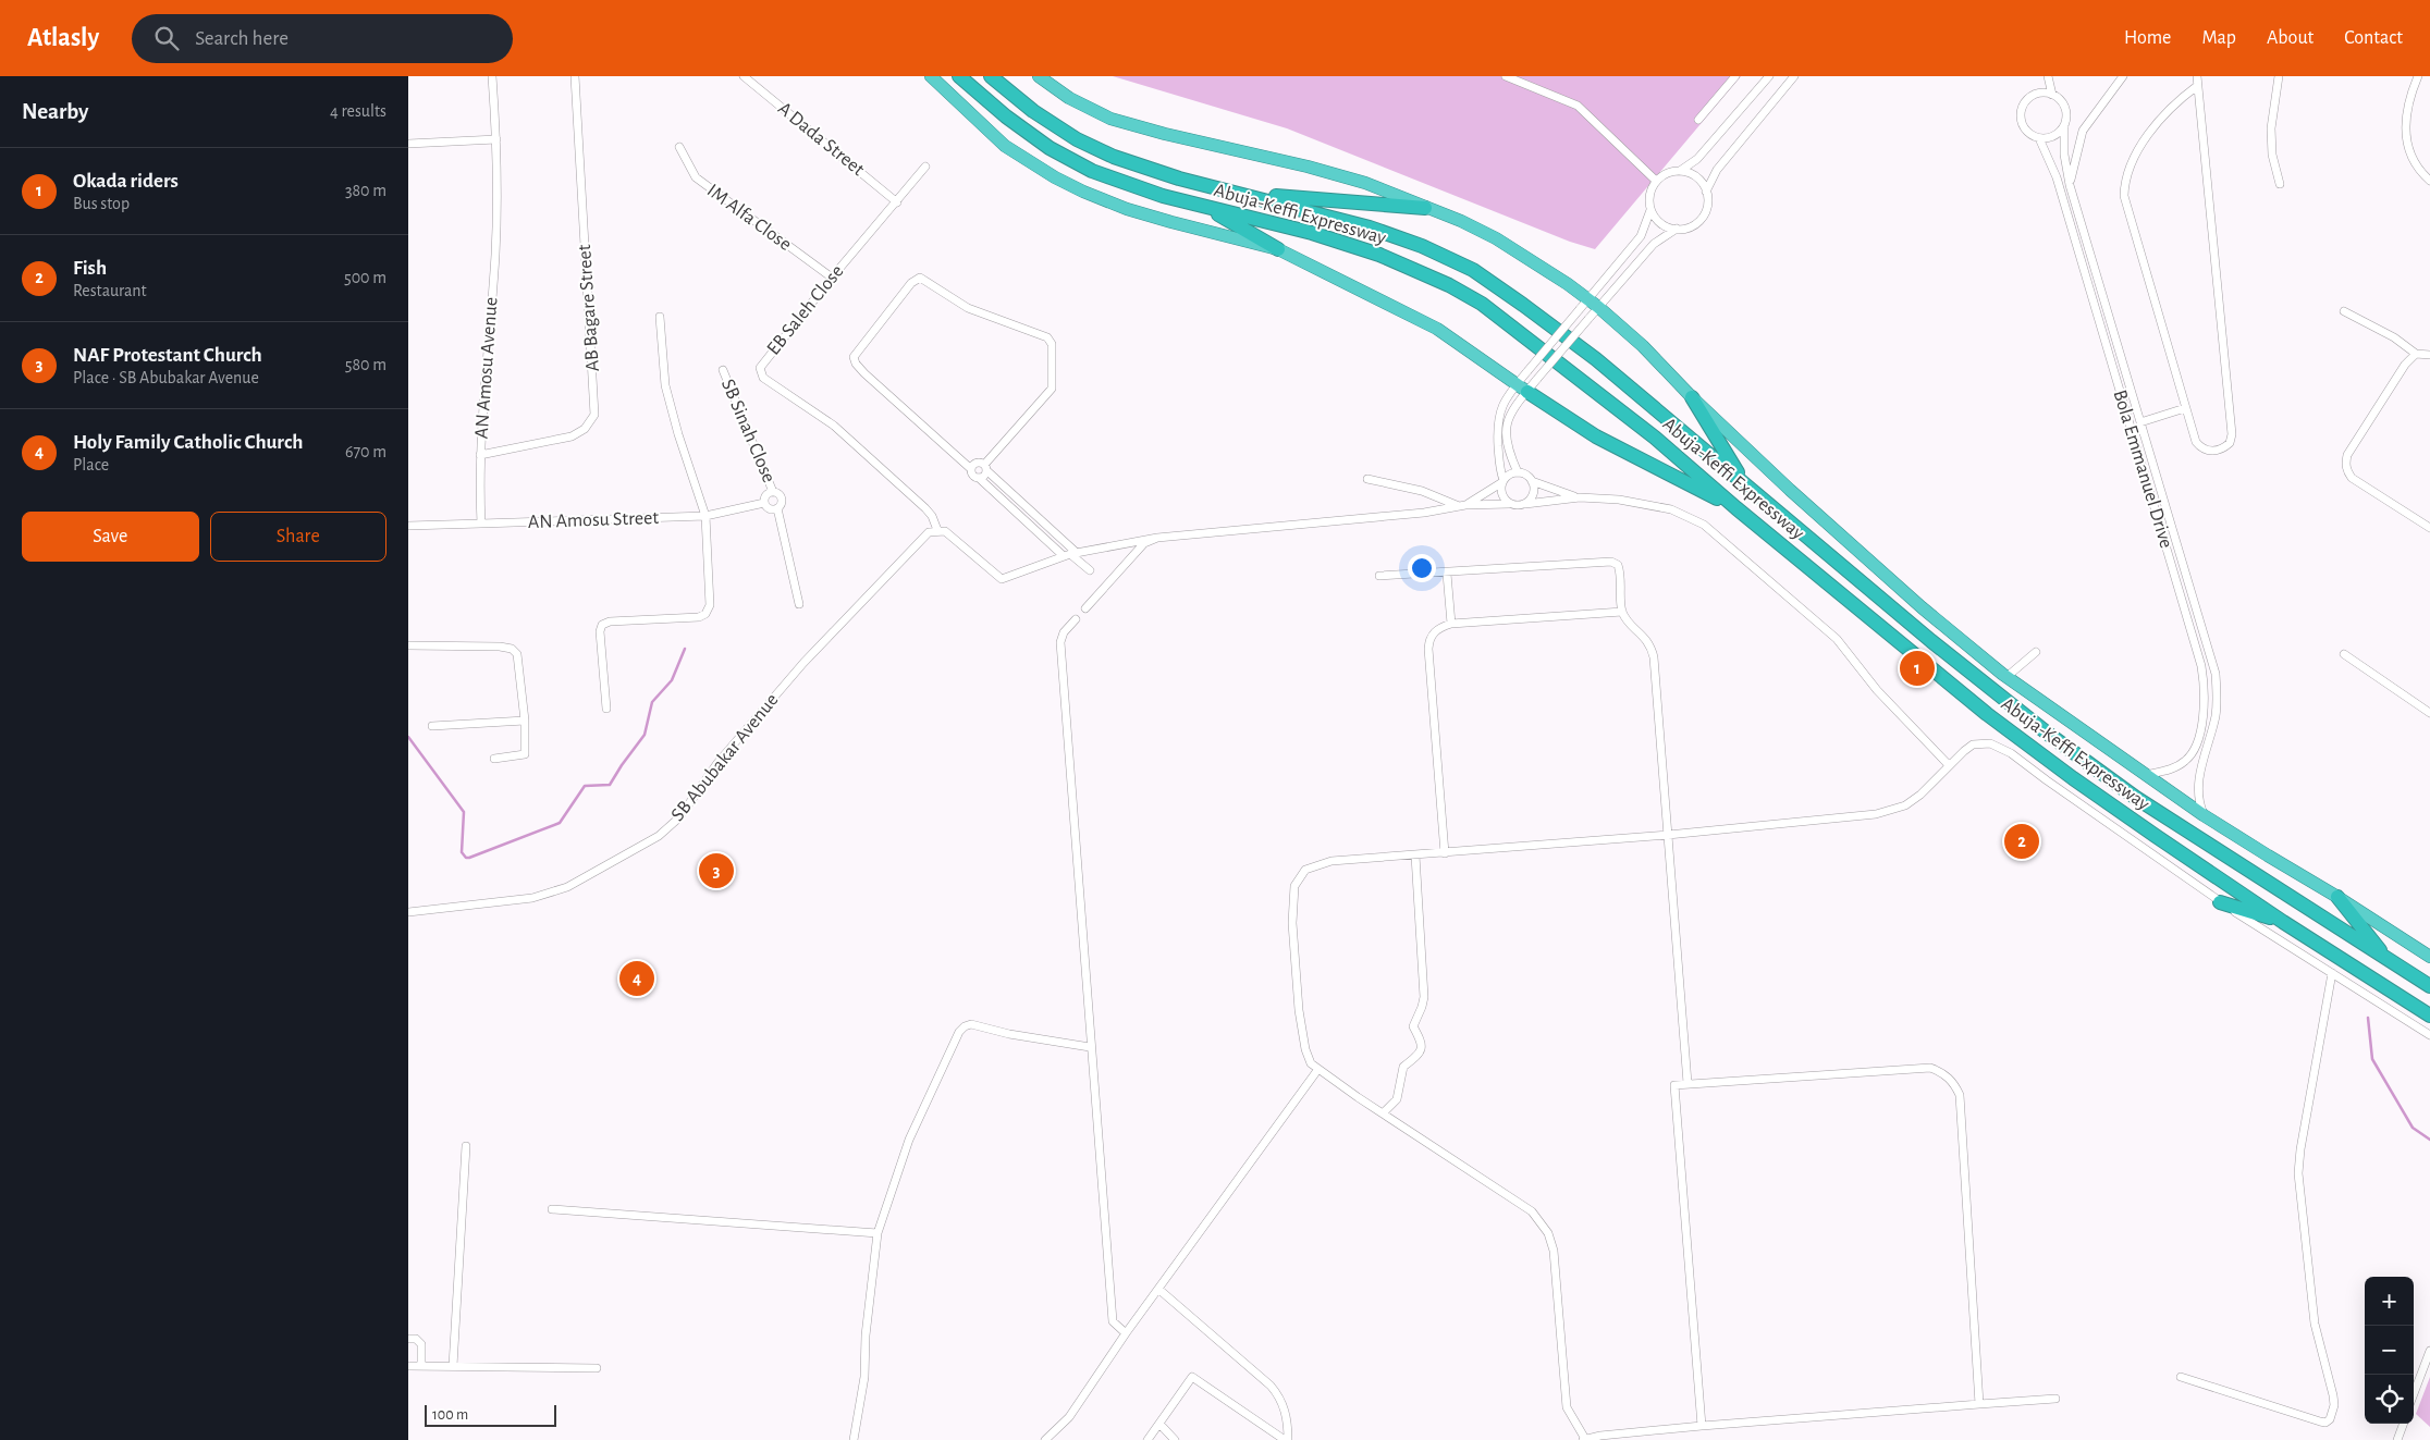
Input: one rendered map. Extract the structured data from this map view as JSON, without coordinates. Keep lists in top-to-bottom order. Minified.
{"streets":{"highway":["Abuja-Keffi Expressway"],"street":["A Dada Street","IM Alfa Close","AB Bagare Street","EB Saleh Close","AN Amosu Avenue","SB Sinah Close","Bola Emmanuel Drive","AN Amosu Street","SB Abubakar Avenue"]},"crossings":[["A Dada Street","EB Saleh Close"],["Abuja-Keffi Expressway","Bola Emmanuel Drive"],["IM Alfa Close","EB Saleh Close"],["AB Bagare Street","AN Amosu Avenue"],["EB Saleh Close","SB Abubakar Avenue"],["AN Amosu Avenue","AN Amosu Street"],["SB Sinah Close","AN Amosu Street"]],"scale_bar":"100 m","page":{"header":"Atlasly","search":"Search here","nav":["Home","Map","About","Contact"],"heading":["Nearby","4 results"],"list":[{"mark":"1","name":"Okada riders","note":"Bus stop","value":"380 m"},{"mark":"2","name":"Fish","note":"Restaurant","value":"500 m"},{"mark":"3","name":"NAF Protestant Church","note":"Place · SB Abubakar Avenue","value":"580 m"},{"mark":"4","name":"Holy Family Catholic Church","note":"Place","value":"670 m"}],"buttons":["Save","Share"],"pins":["1","2","3","4"],"map_buttons":["+","−"],"scale":"100 m"}}
